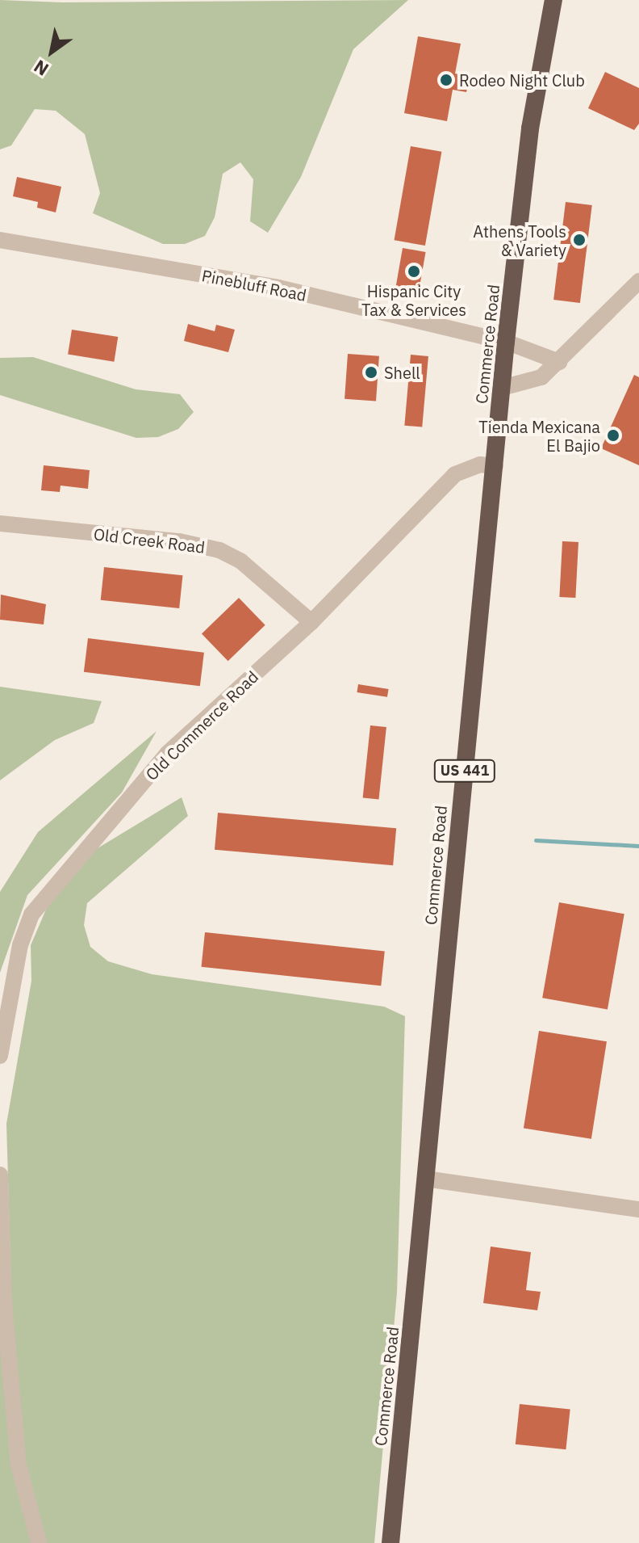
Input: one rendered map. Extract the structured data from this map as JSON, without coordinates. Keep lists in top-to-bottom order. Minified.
{"streets":{"highway":["Commerce Road","US 441"],"street":["Pinebluff Road","Old Creek Road","Old Commerce Road"]},"crossings":[["Pinebluff Road","Commerce Road"],["Commerce Road","Old Commerce Road"],["Old Creek Road","Old Commerce Road"]],"places":["Rodeo Night Club","Athens Tools & Variety","Hispanic City Tax & Services","Shell","Tienda Mexicana El Bajio"],"north":"bottom left"}
